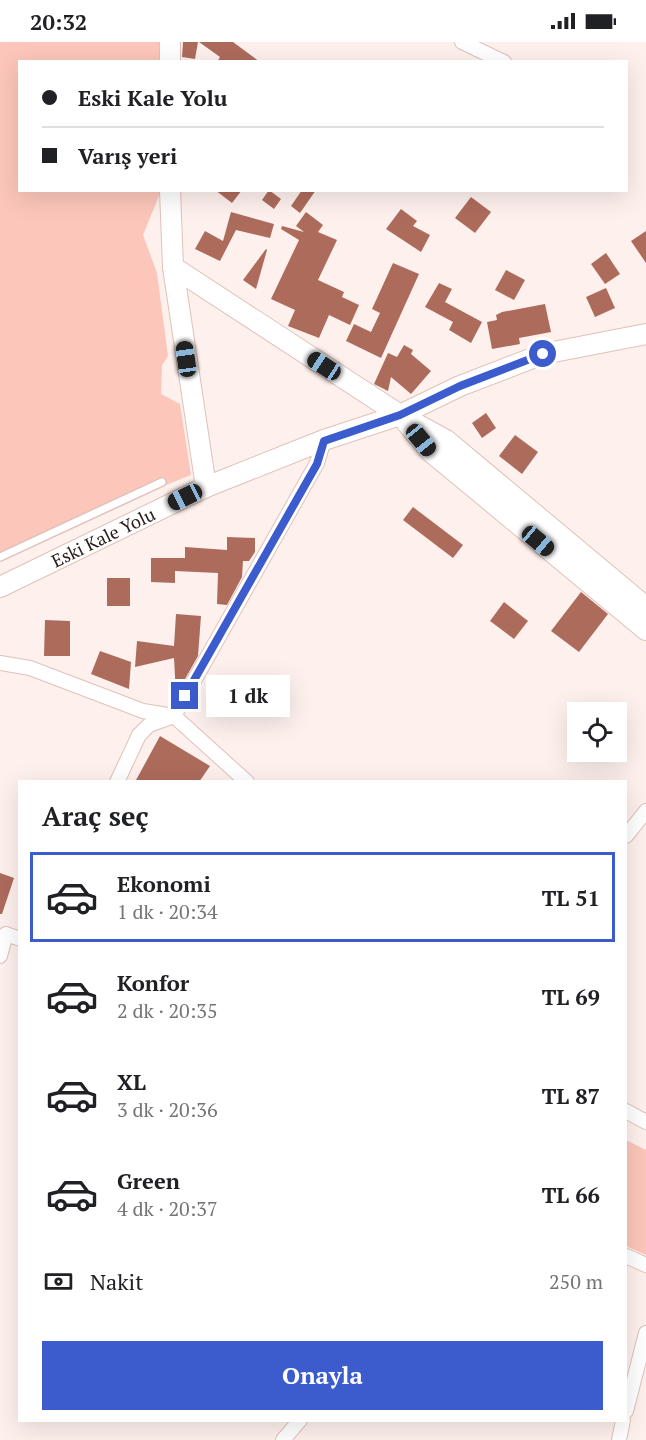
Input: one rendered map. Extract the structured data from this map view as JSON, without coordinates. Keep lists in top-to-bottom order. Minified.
{"streets":{"street":["Eski Kale Yolu"]},"page":{"status":"20:32","banner":["Eski Kale Yolu","Varış yeri"],"bubble":"1 dk","heading":"Araç seç","list":[{"name":"Ekonomi","note":"1 dk · 20:34","value":"TL 51"},{"name":"Konfor","note":"2 dk · 20:35","value":"TL 69"},{"name":"XL","note":"3 dk · 20:36","value":"TL 87"},{"name":"Green","note":"4 dk · 20:37","value":"TL 66"}],"pay":["Nakit","250 m"],"buttons":"Onayla"}}
